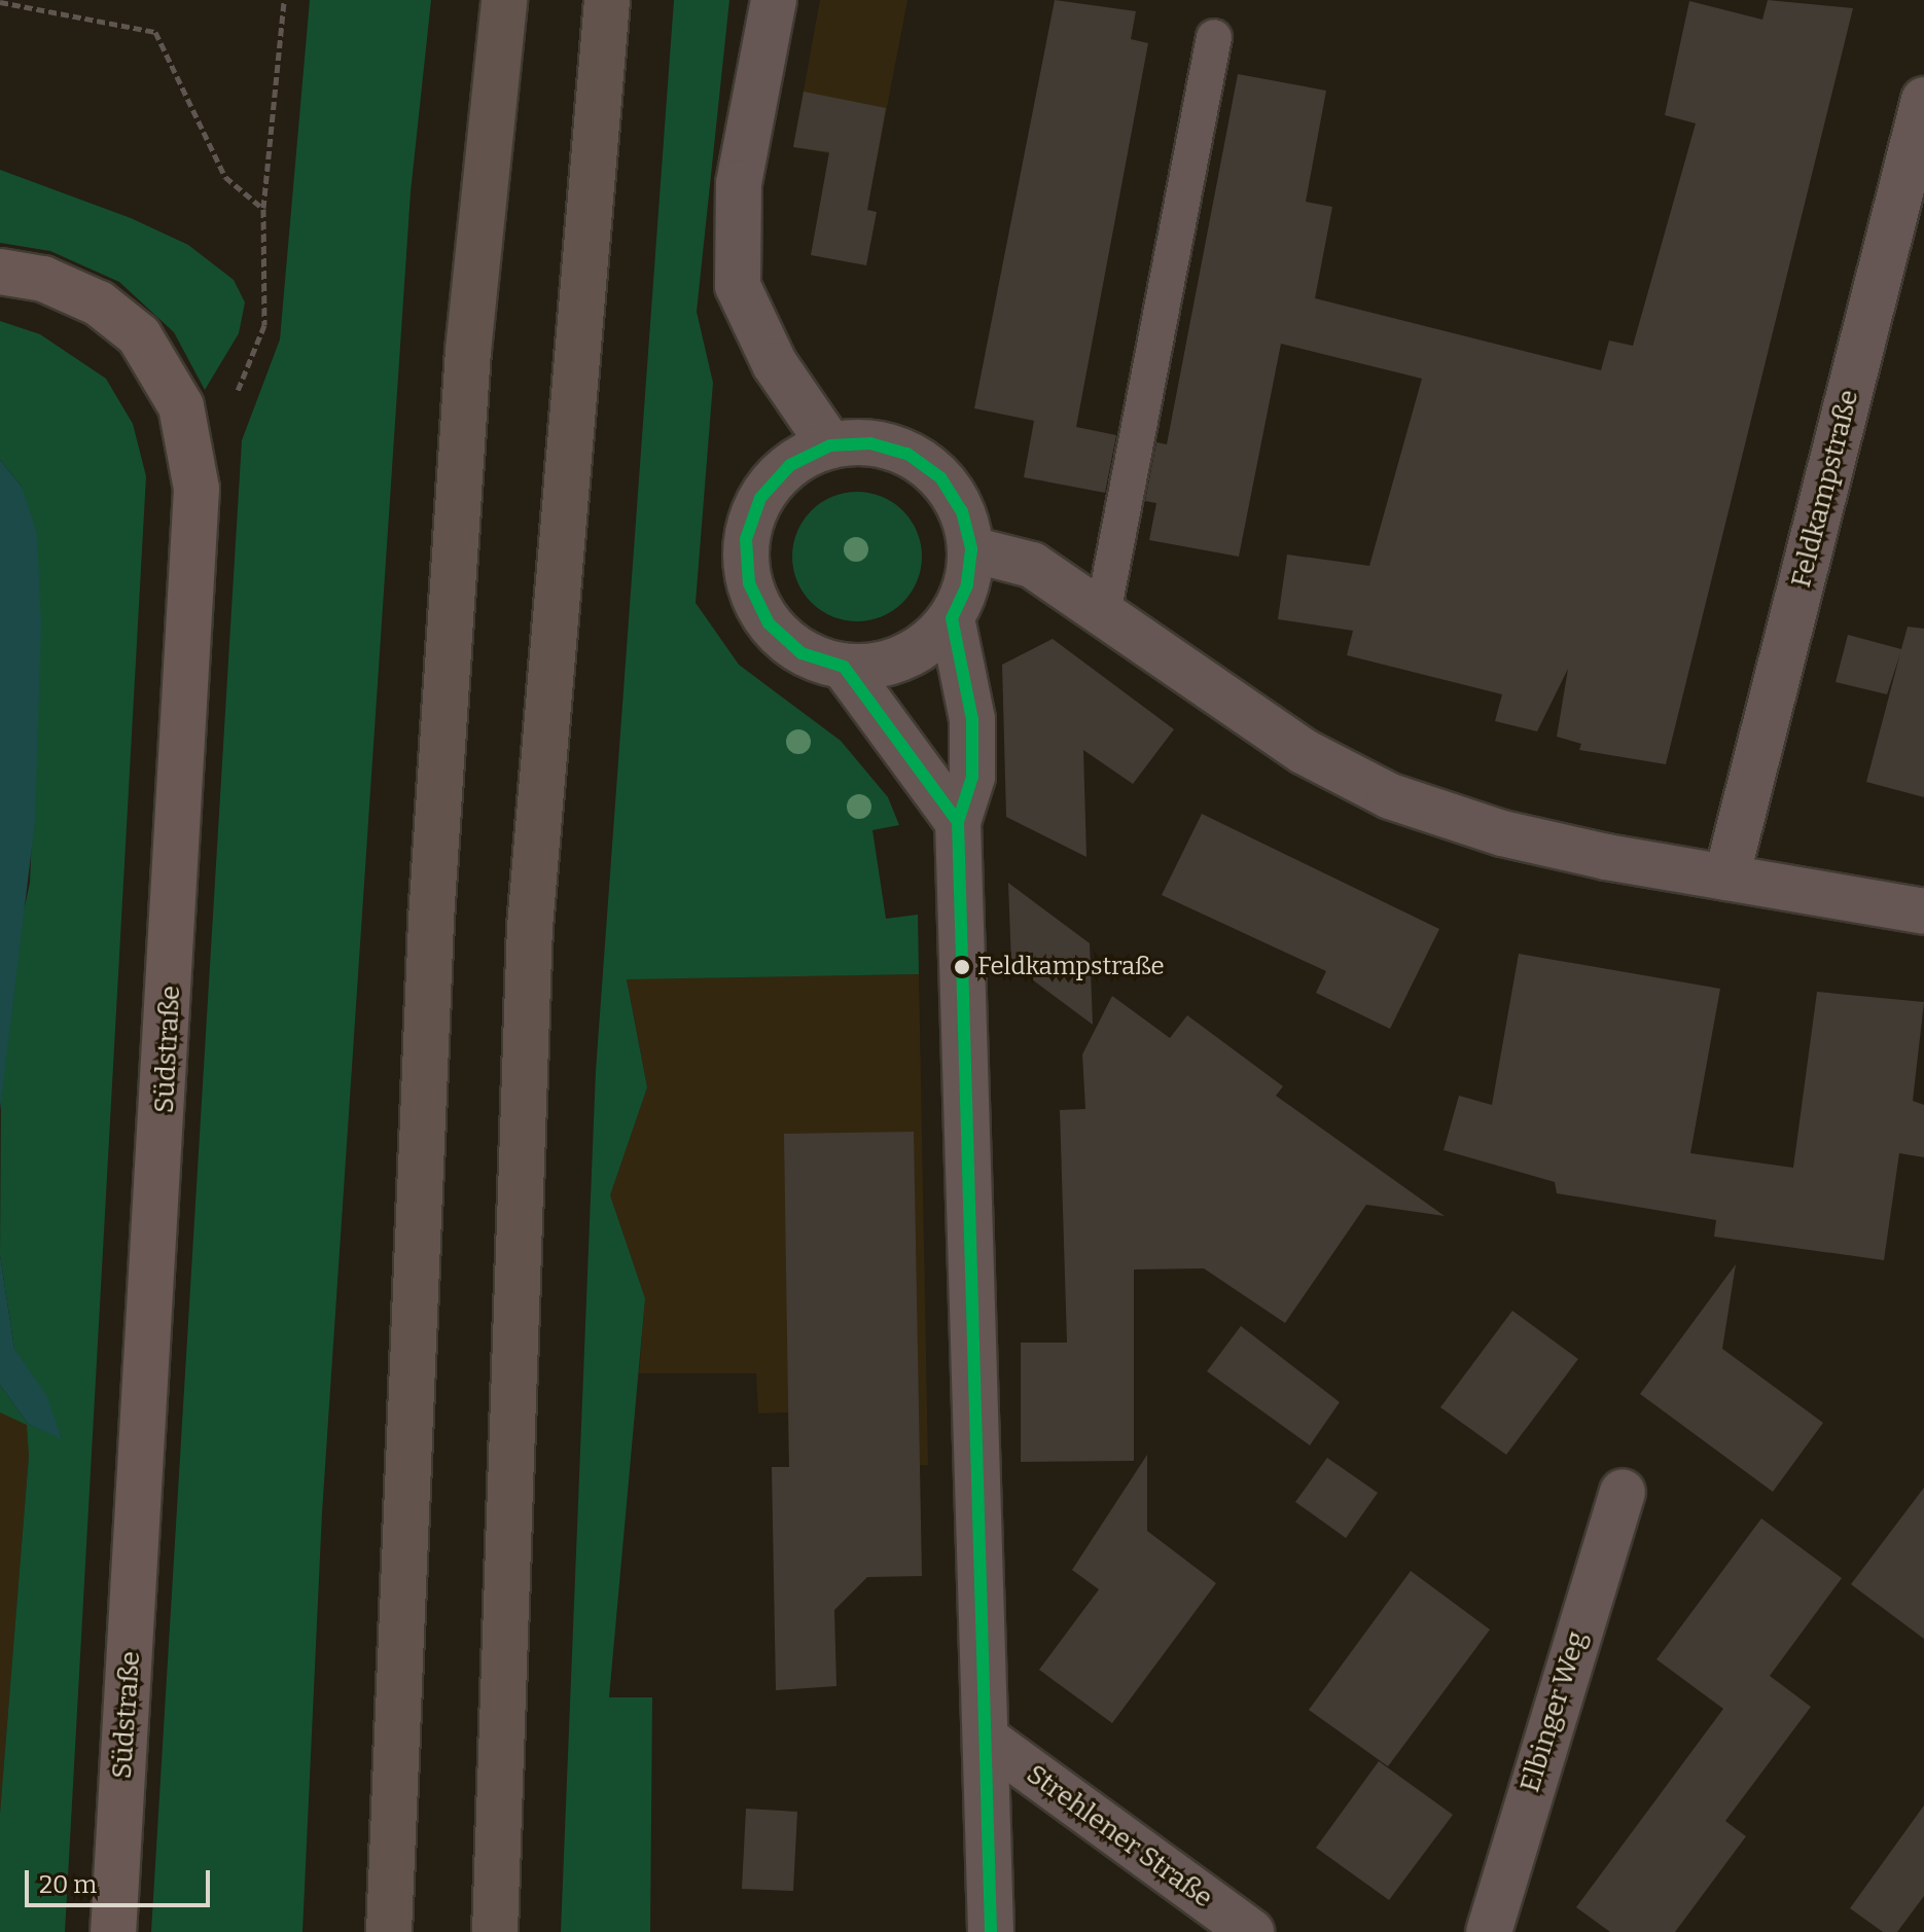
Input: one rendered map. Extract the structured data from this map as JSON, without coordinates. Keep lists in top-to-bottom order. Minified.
{"streets":{"street":["Feldkampstraße","Südstraße","Elbinger Weg","Strehlener Straße"]},"places":["Feldkampstraße"],"scale_bar":"20 m"}
